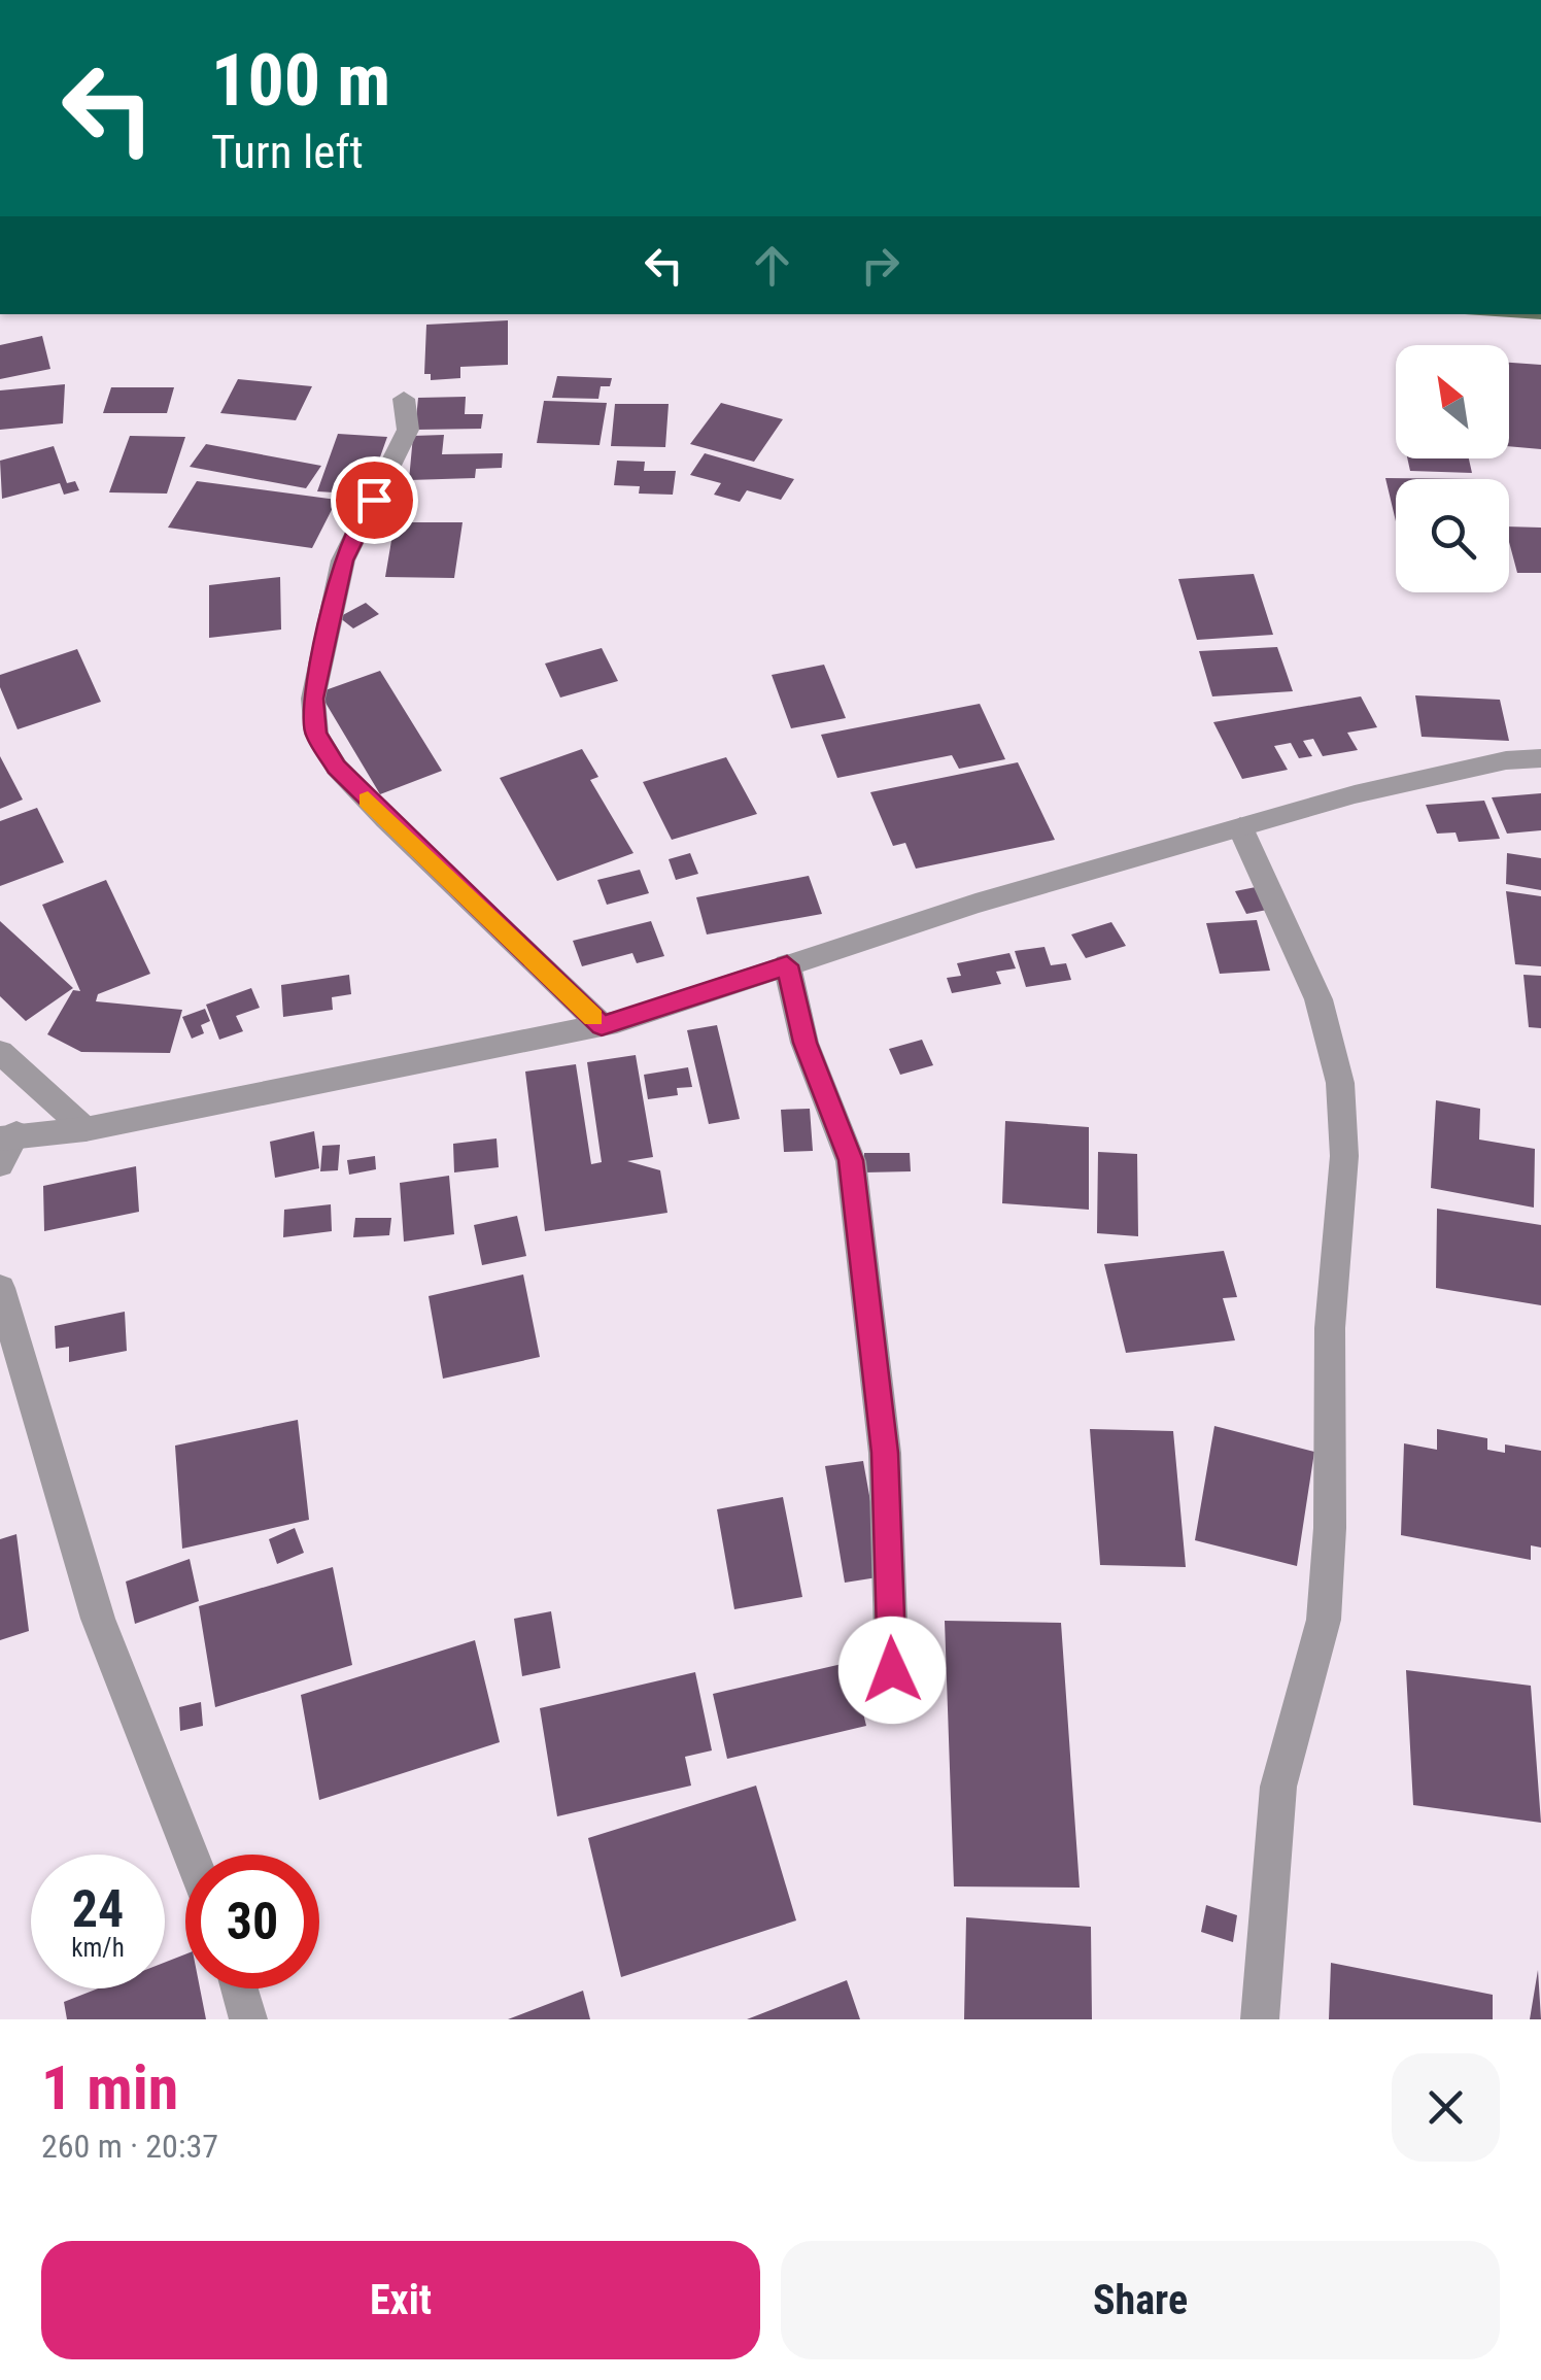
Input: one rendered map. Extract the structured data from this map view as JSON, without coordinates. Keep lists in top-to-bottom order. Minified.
{"north":"top left","page":{"turn":["100 m","Turn left"],"speed":"24 km/h","limit":"30","heading":["1 min","260 m · 20:37"],"buttons":["Exit","Share"]}}
